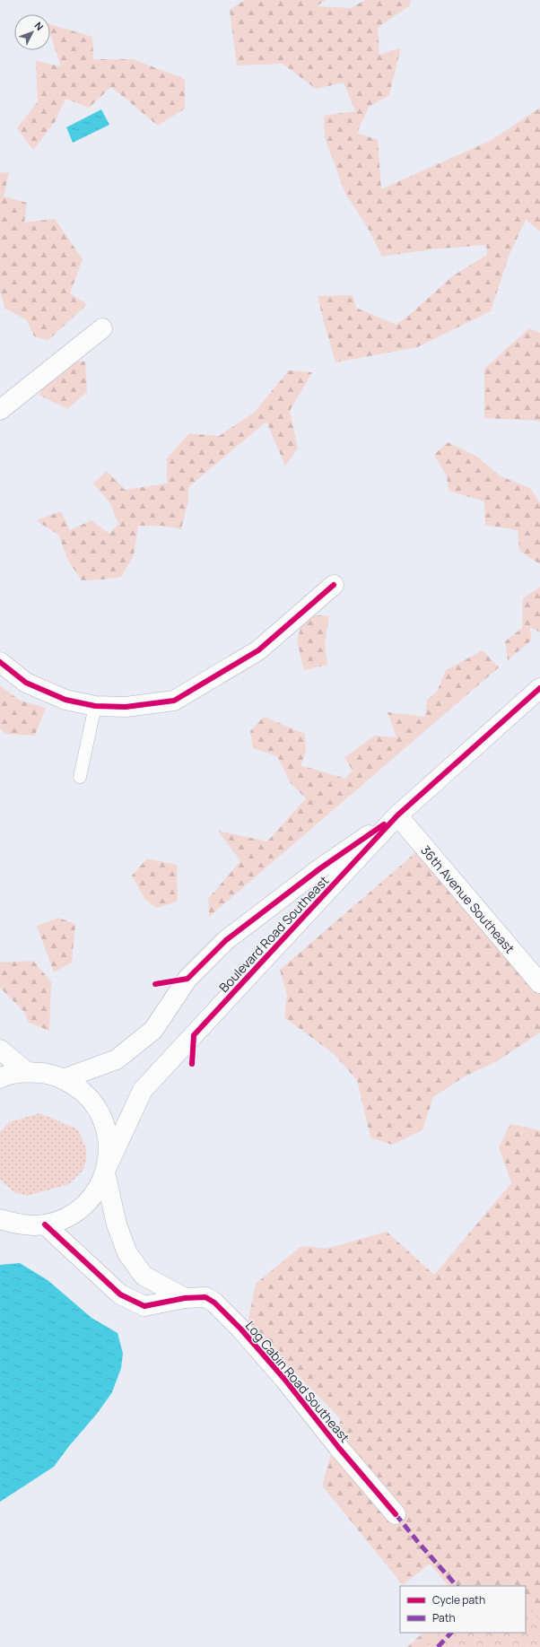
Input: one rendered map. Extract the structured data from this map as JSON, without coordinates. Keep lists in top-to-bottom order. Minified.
{"streets":{"street":["36th Avenue Southeast","Boulevard Road Southeast","Log Cabin Road Southeast"]},"crossings":[["36th Avenue Southeast","Boulevard Road Southeast"],["Boulevard Road Southeast","Log Cabin Road Southeast"]],"legend":["Cycle path","Path"],"north":"top right"}
